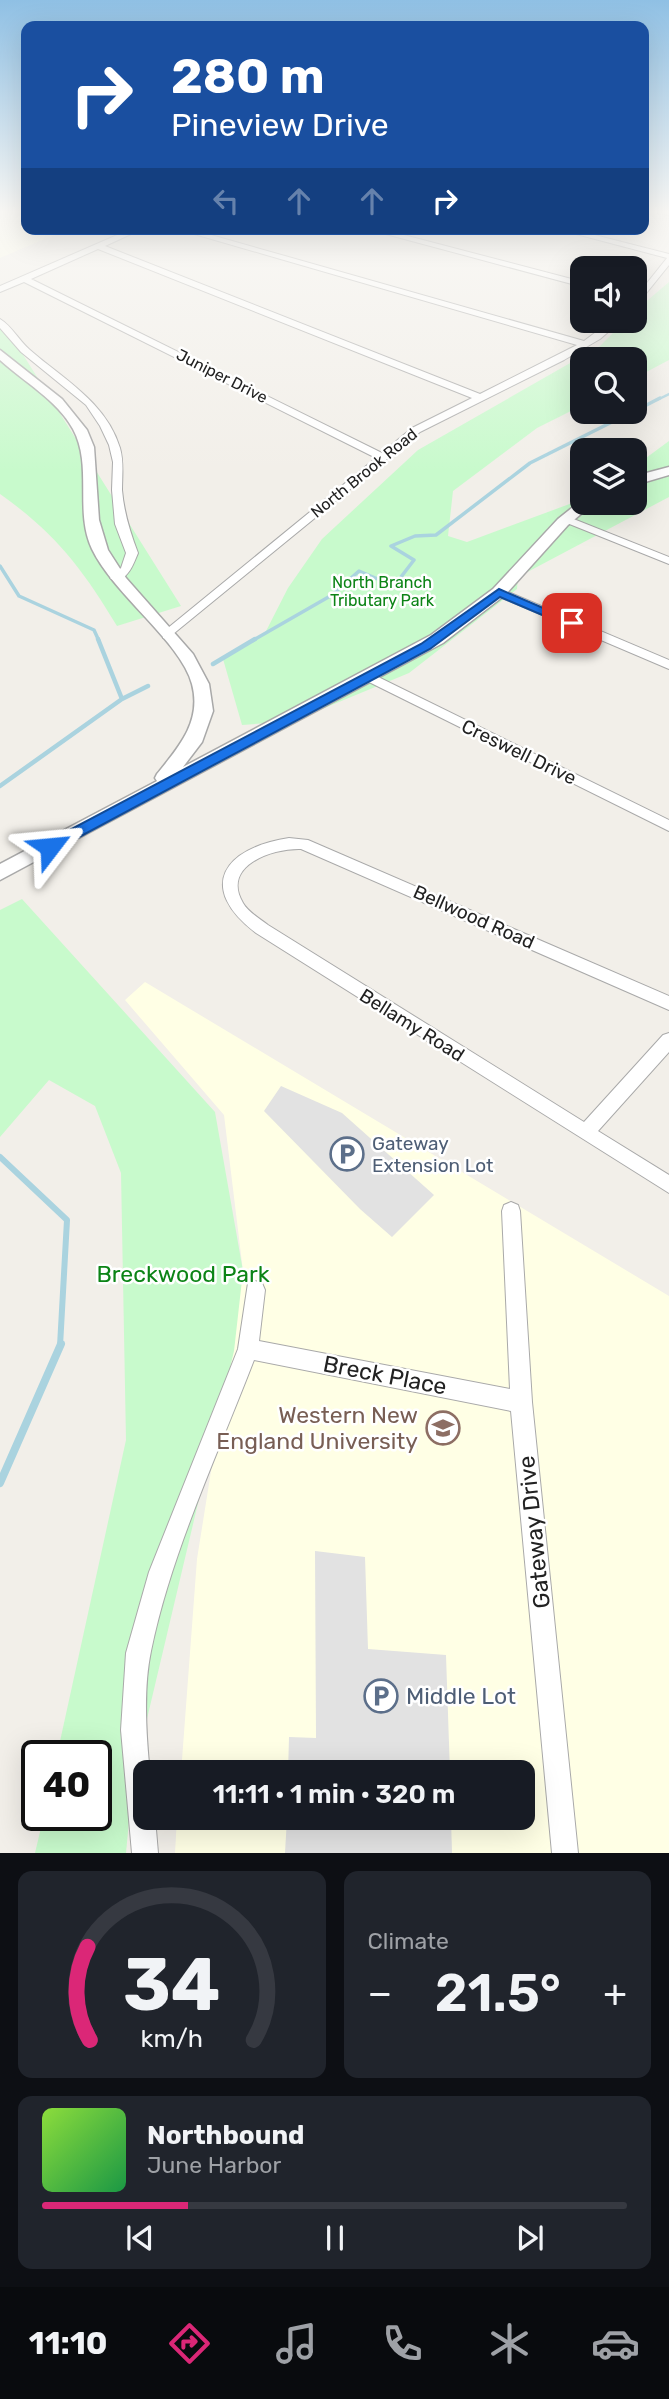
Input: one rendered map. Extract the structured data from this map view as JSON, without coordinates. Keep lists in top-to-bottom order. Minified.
{"streets":{"street":["Juniper Drive","North Brook Road","Creswell Drive","Bellwood Road","Bellamy Road","Breck Place","Gateway Drive"]},"crossings":[["Juniper Drive","North Brook Road"],["Bellwood Road","Bellamy Road"],["Breck Place","Gateway Drive"]],"parks":["North Branch Tributary Park","Breckwood Park"],"places":{"parking":["Gateway Extension Lot","Middle Lot"],"school or university":["Western New England University"]},"page":{"turn":["280 m","Pineview Drive"],"limit":"40","trip":"11:11 · 1 min · 320 m","tile":"Climate","heat":["−","21.5°","+"],"song":["Northbound","June Harbor"],"tabs":"11:10","gauge":["34","km/h"]}}
